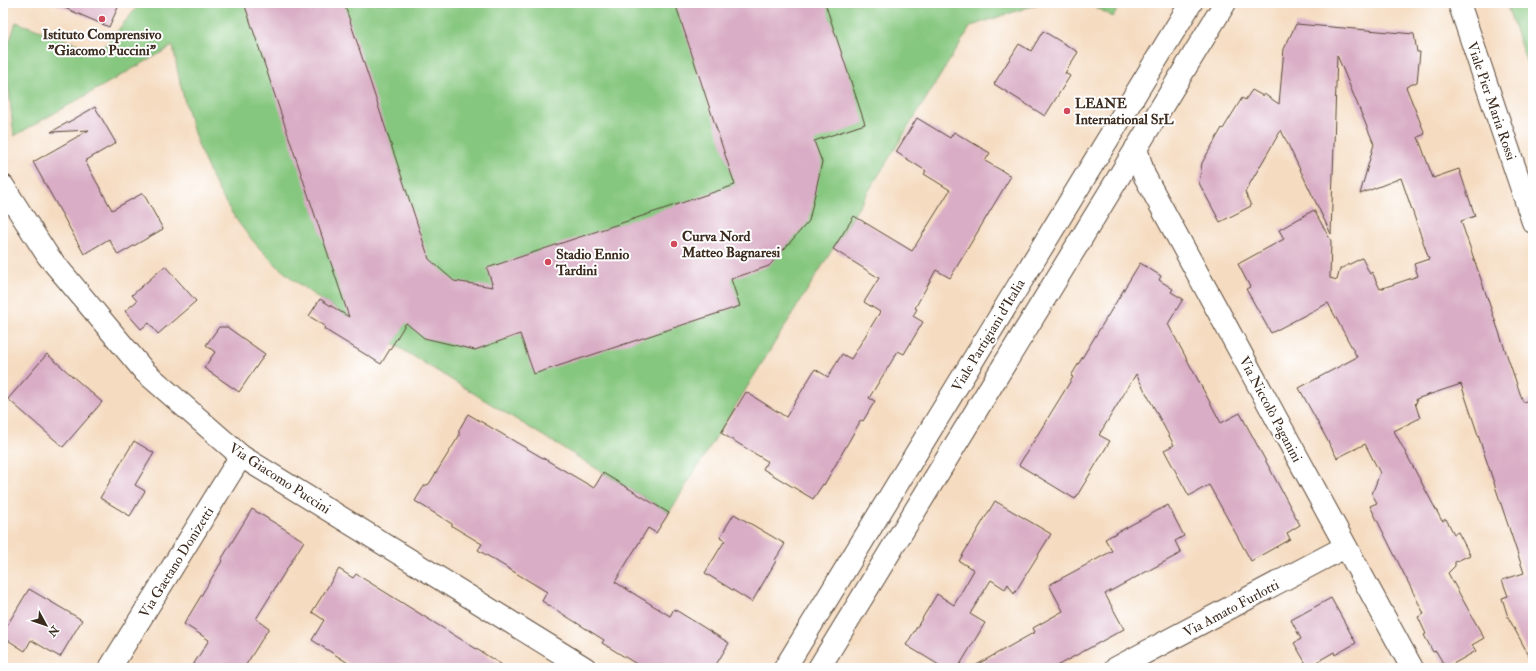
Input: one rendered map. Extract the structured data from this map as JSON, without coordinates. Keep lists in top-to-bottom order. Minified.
{"streets":{"street":["Viale Pier Maria Rossi","Viale Partigiani d'Italia","Via Niccolò Paganini","Via Giacomo Puccini","Via Gaetano Donizetti","Via Amato Furlotti"]},"crossings":[["Viale Partigiani d'Italia","Via Niccolò Paganini"],["Via Niccolò Paganini","Via Amato Furlotti"],["Via Giacomo Puccini","Via Gaetano Donizetti"]],"places":["Istituto Comprensivo \"Giacomo Puccini\"","LEANE International SrL","Curva Nord Matteo Bagnaresi","Stadio Ennio Tardini"],"north":"bottom right"}
